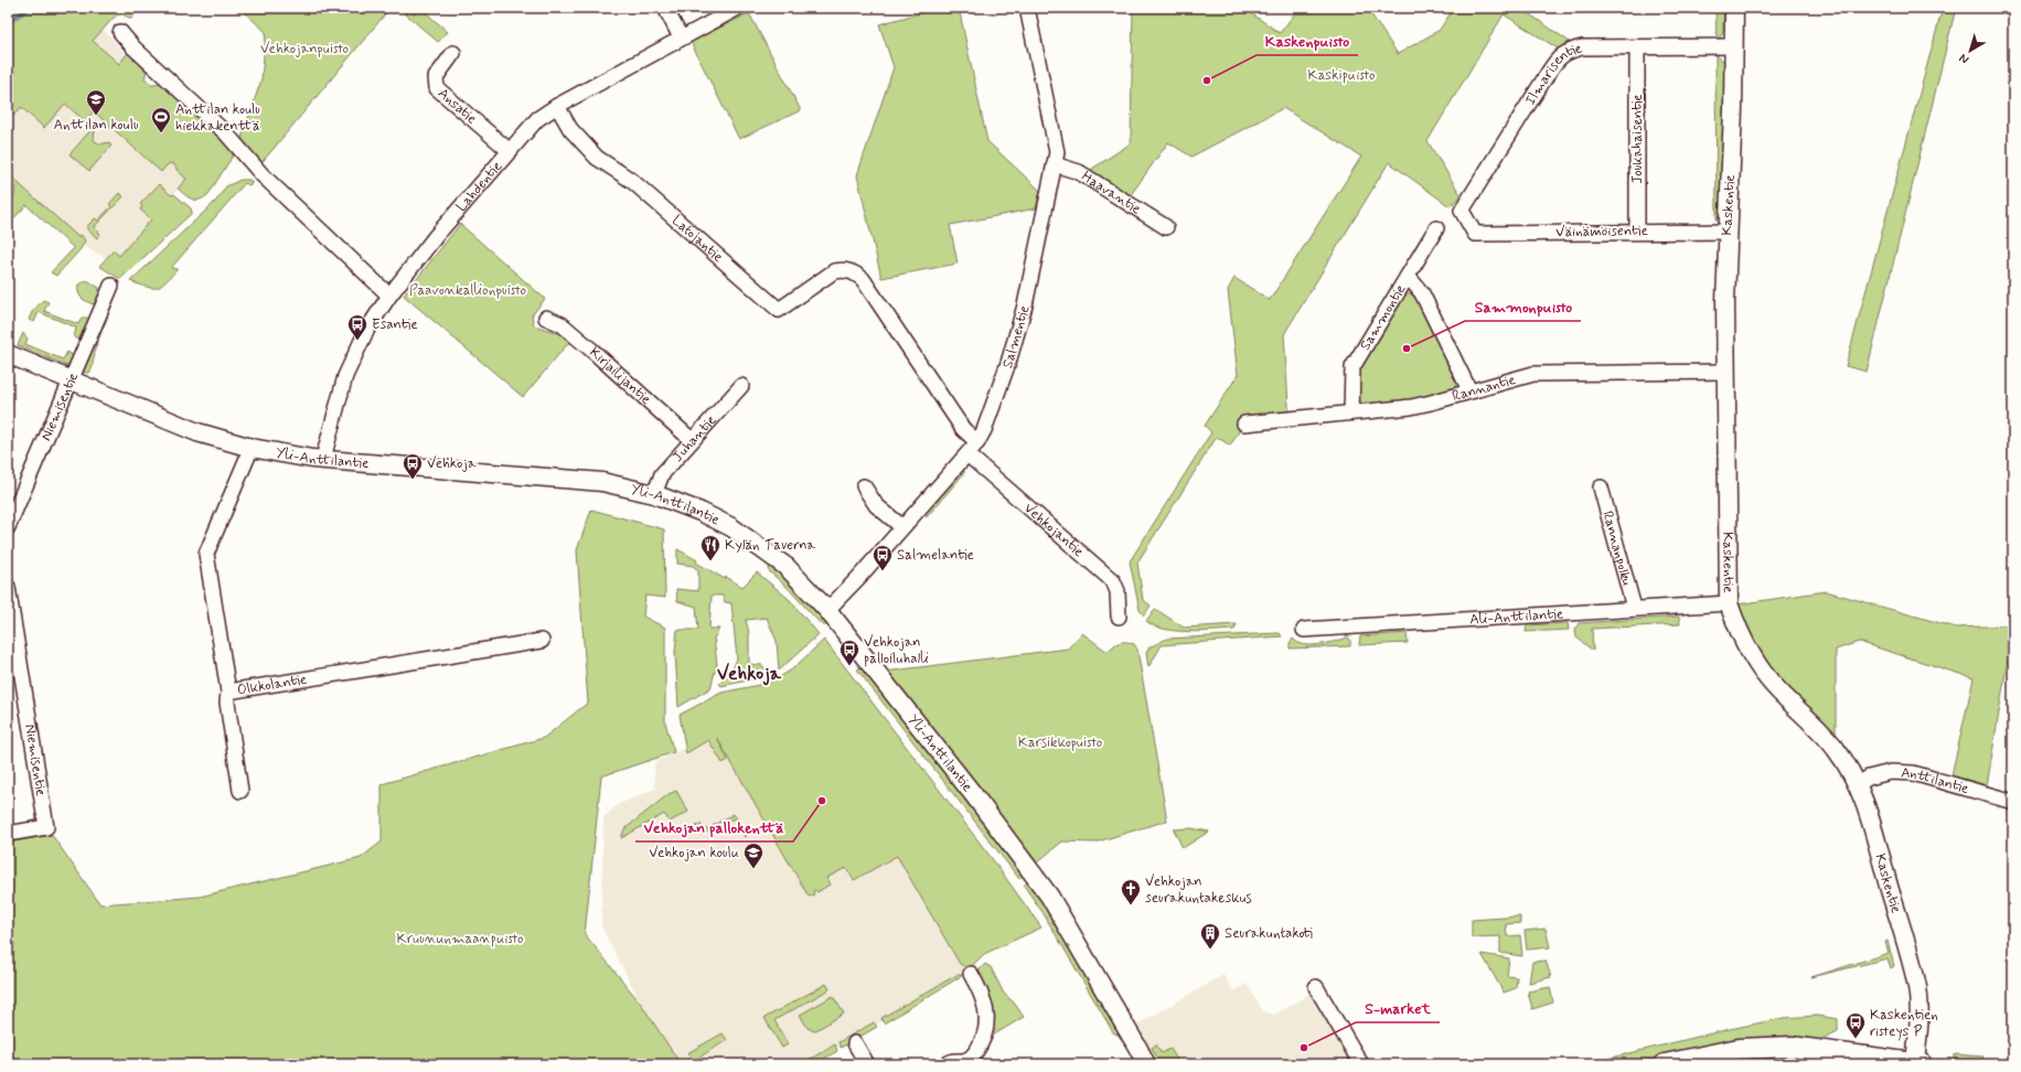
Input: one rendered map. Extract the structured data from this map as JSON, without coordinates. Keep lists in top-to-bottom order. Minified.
{"streets":{"street":["Ilmarisentie","Ansatie","Joukahaisentie","Lahdentie","Haavantie","Kaskentie","Väinämöisentie","Latojantie","Sammontie","Salmentie","Kirjailijantie","Rannantie","Niemisentie","Juhantie","Yli-Anttilantie","Vehkojantie","Rannanpolku","Ali-Anttilantie","Olkkolantie","Anttilantie"]},"crossings":[["Ilmarisentie","Joukahaisentie"],["Ilmarisentie","Kaskentie"],["Ilmarisentie","Väinämöisentie"],["Ansatie","Lahdentie"],["Joukahaisentie","Väinämöisentie"],["Lahdentie","Latojantie"],["Lahdentie","Yli-Anttilantie"],["Haavantie","Salmentie"],["Kaskentie","Väinämöisentie"],["Kaskentie","Rannantie"],["Kaskentie","Ali-Anttilantie"],["Kaskentie","Anttilantie"],["Latojantie","Salmentie"],["Sammontie","Rannantie"],["Salmentie","Yli-Anttilantie"],["Salmentie","Vehkojantie"],["Kirjailijantie","Juhantie"],["Niemisentie","Yli-Anttilantie"],["Juhantie","Yli-Anttilantie"],["Yli-Anttilantie","Olkkolantie"],["Rannanpolku","Ali-Anttilantie"]],"districts":["Vehkoja"],"parks":["Vehkojanpuisto","Kaskipuisto","Paavonkallionpuisto","Karsikkopuisto","Kruununmaanpuisto"],"places":{"other":["Kaskenpuisto","Sammonpuisto","Vehkojan pallokenttä","S-market"],"school or university":["Anttilan koulu","Vehkojan koulu"],"sports":["Anttilan koulu hiekkakenttä"],"bus stop":["Esantie","Vehkoja","Salmelantie","Vehkojan palloiluhalli","Kaskentien risteys P"],"restaurant":["Kylän Taverna"],"church":["Vehkojan seurakuntakeskus"],"building":["Seurakuntakoti"]},"north":"bottom left"}
